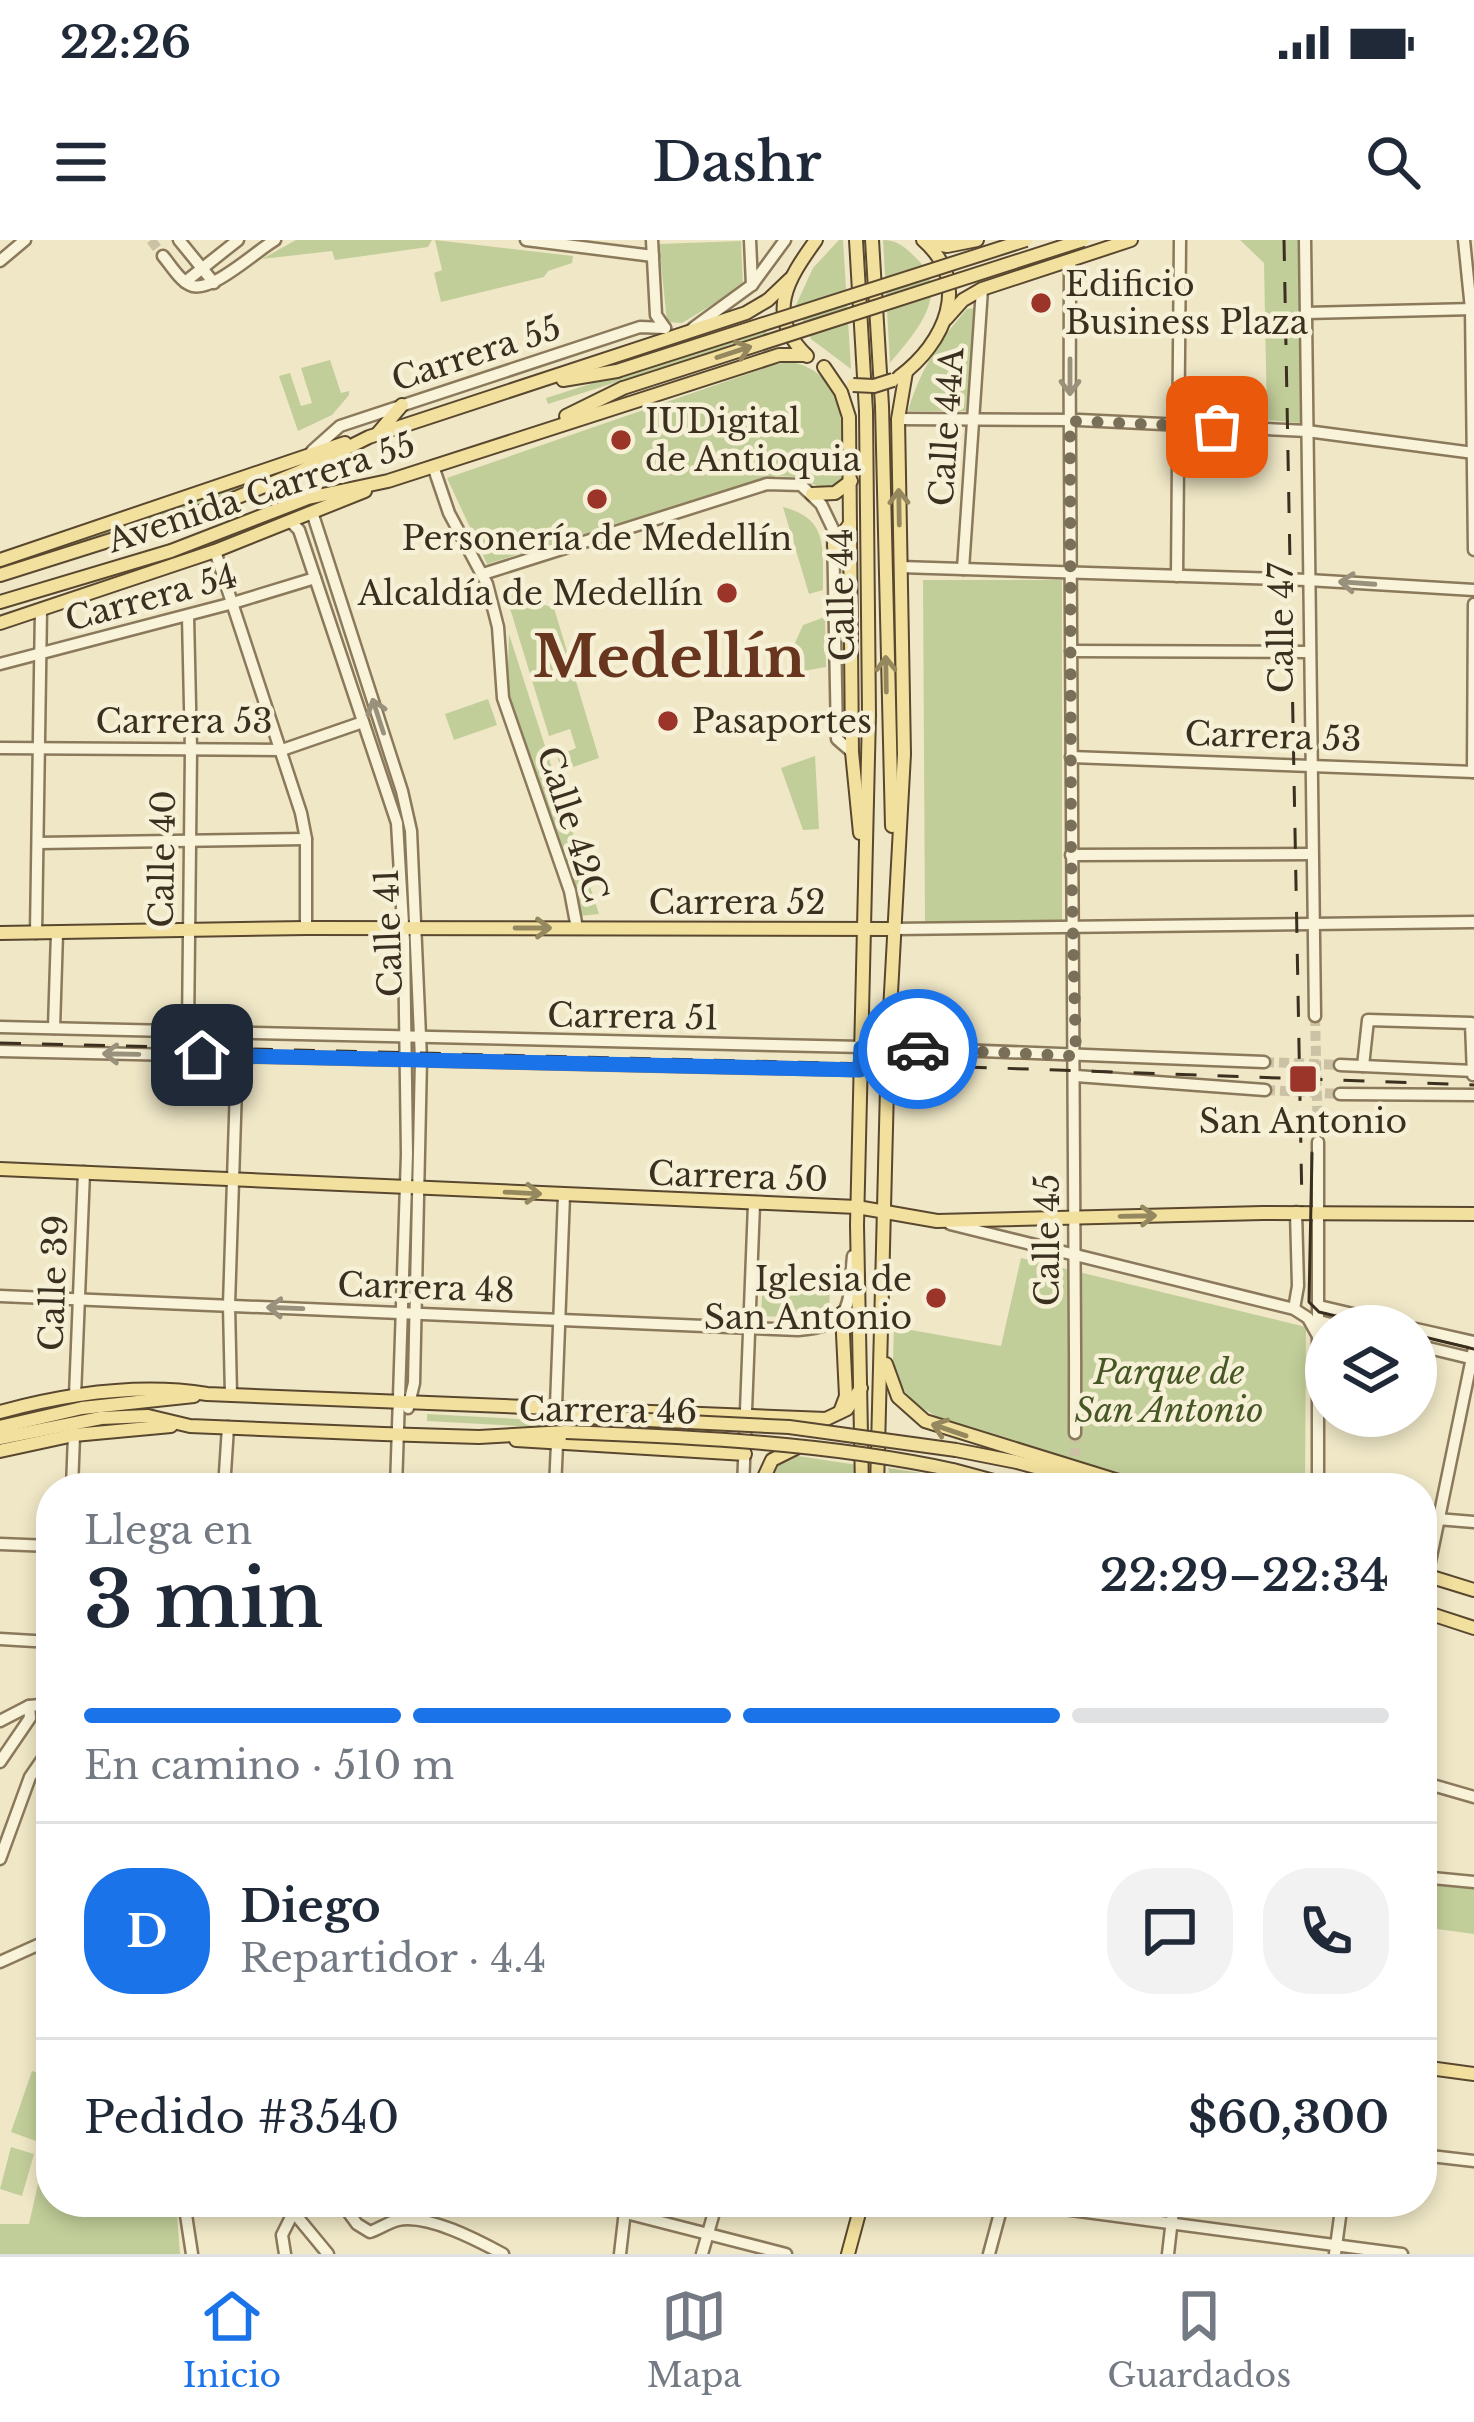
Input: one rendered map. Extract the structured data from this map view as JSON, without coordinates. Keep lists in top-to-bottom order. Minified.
{"streets":{"main road":["Carrera 55","Avenida Carrera 55","Calle 44","Carrera 52","Carrera 50","Carrera 46"],"street":["Calle 44A","Carrera 54","Calle 47","Carrera 53","Calle 42C","Calle 40","Calle 41","Carrera 51","Calle 45","Calle 39","Carrera 48"]},"crossings":[["Carrera 55","Avenida Carrera 55"],["Avenida Carrera 55","Calle 42C"],["Calle 44","Carrera 52"],["Calle 44","Carrera 51"],["Calle 44","Carrera 50"],["Calle 44","Carrera 48"],["Carrera 54","Calle 40"],["Carrera 54","Calle 41"],["Calle 47","Carrera 53"],["Calle 47","Carrera 52"],["Carrera 53","Calle 40"],["Carrera 53","Calle 41"],["Carrera 53","Calle 45"],["Calle 42C","Carrera 52"],["Calle 40","Carrera 52"],["Calle 40","Carrera 51"],["Carrera 52","Calle 41"],["Carrera 52","Calle 45"],["Calle 41","Carrera 51"],["Calle 41","Carrera 50"],["Calle 41","Carrera 48"],["Calle 41","Carrera 46"],["Carrera 51","Calle 45"],["Carrera 50","Calle 45"],["Carrera 50","Calle 39"],["Calle 39","Carrera 48"],["Calle 39","Carrera 46"]],"districts":["Medellín"],"parks":["Parque de San Antonio"],"places":{"other":["Edificio Business Plaza","IUDigital de Antioquia","Personería de Medellín","Alcaldía de Medellín","Pasaportes","Iglesia de San Antonio"],"transit":["San Antonio"]},"page":{"status":"22:26","header":"Dashr","heading":["3 min","Llega en","22:29–22:34"],"panel":["Diego","Repartidor · 4.4","Pedido #3540","$60,300"],"bar":"En camino · 510 m","round":"D","tabs":["Inicio","Mapa","Guardados"]}}
